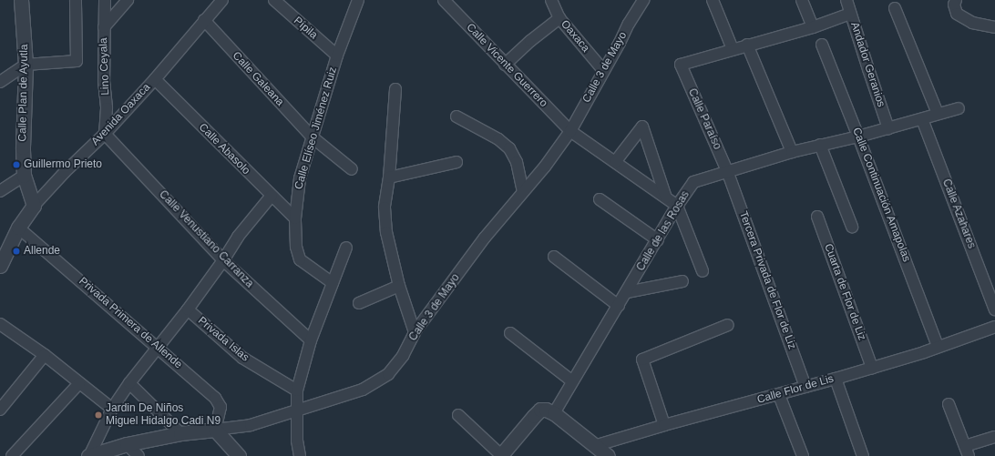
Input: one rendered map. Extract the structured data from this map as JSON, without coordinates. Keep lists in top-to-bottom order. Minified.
{"streets":{"street":["Pípila","Oaxaca","Andador Geranios","Calle Vicente Guerrero","Lino Ceyala","Calle 3 de Mayo","Calle Galeana","Calle Plan de Ayutla","Avenida Oaxaca","Calle Paraíso","Calle Elíseo Jiménez Ruiz","Calle Abasolo","Calle Continuación Amapolas","Calle Azahares","Calle de las Rosas","Calle Venustiano Carranza","Tercera Privada de Flor de Liz","Cuarta de Flor de Liz","Privada Primera de Allende","Privada Islas","Calle Flor de Lis"]},"crossings":[["Pípila","Calle Elíseo Jiménez Ruiz"],["Oaxaca","Calle 3 de Mayo"],["Andador Geranios","Calle de las Rosas"],["Calle Vicente Guerrero","Calle 3 de Mayo"],["Calle Vicente Guerrero","Calle de las Rosas"],["Lino Ceyala","Avenida Oaxaca"],["Lino Ceyala","Calle Venustiano Carranza"],["Calle 3 de Mayo","Privada Primera de Allende"],["Calle Galeana","Avenida Oaxaca"],["Calle Galeana","Calle Elíseo Jiménez Ruiz"],["Calle Plan de Ayutla","Avenida Oaxaca"],["Avenida Oaxaca","Calle Abasolo"],["Avenida Oaxaca","Calle Venustiano Carranza"],["Avenida Oaxaca","Privada Primera de Allende"],["Calle Paraíso","Calle de las Rosas"],["Calle Paraíso","Tercera Privada de Flor de Liz"],["Calle Elíseo Jiménez Ruiz","Calle Abasolo"],["Calle Continuación Amapolas","Calle de las Rosas"],["Calle Continuación Amapolas","Calle Flor de Lis"],["Calle Azahares","Calle de las Rosas"],["Calle de las Rosas","Tercera Privada de Flor de Liz"],["Tercera Privada de Flor de Liz","Calle Flor de Lis"],["Cuarta de Flor de Liz","Calle Flor de Lis"]],"places":["Guillermo Prieto","Allende","Jardin De Niños Miguel Hidalgo Cadi N9"]}
